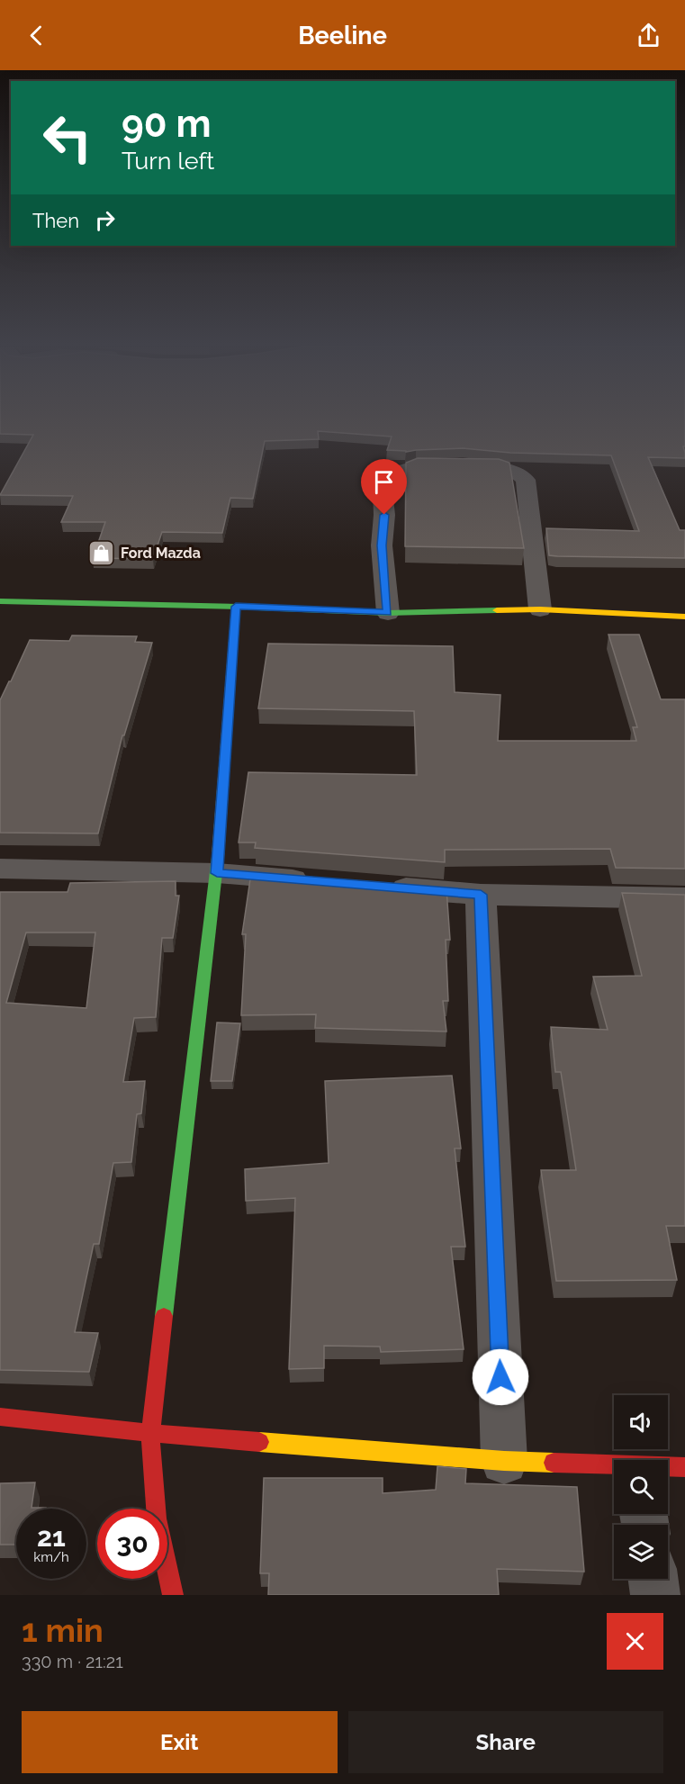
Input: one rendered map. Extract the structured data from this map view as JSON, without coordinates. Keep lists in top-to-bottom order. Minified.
{"places":{"shop":["Ford Mazda"]},"page":{"header":"Beeline","turn":["90 m","Turn left"],"then":"Then","speed":"21 km/h","limit":"30","heading":["1 min","330 m · 21:21"],"buttons":["Exit","Share"]}}
